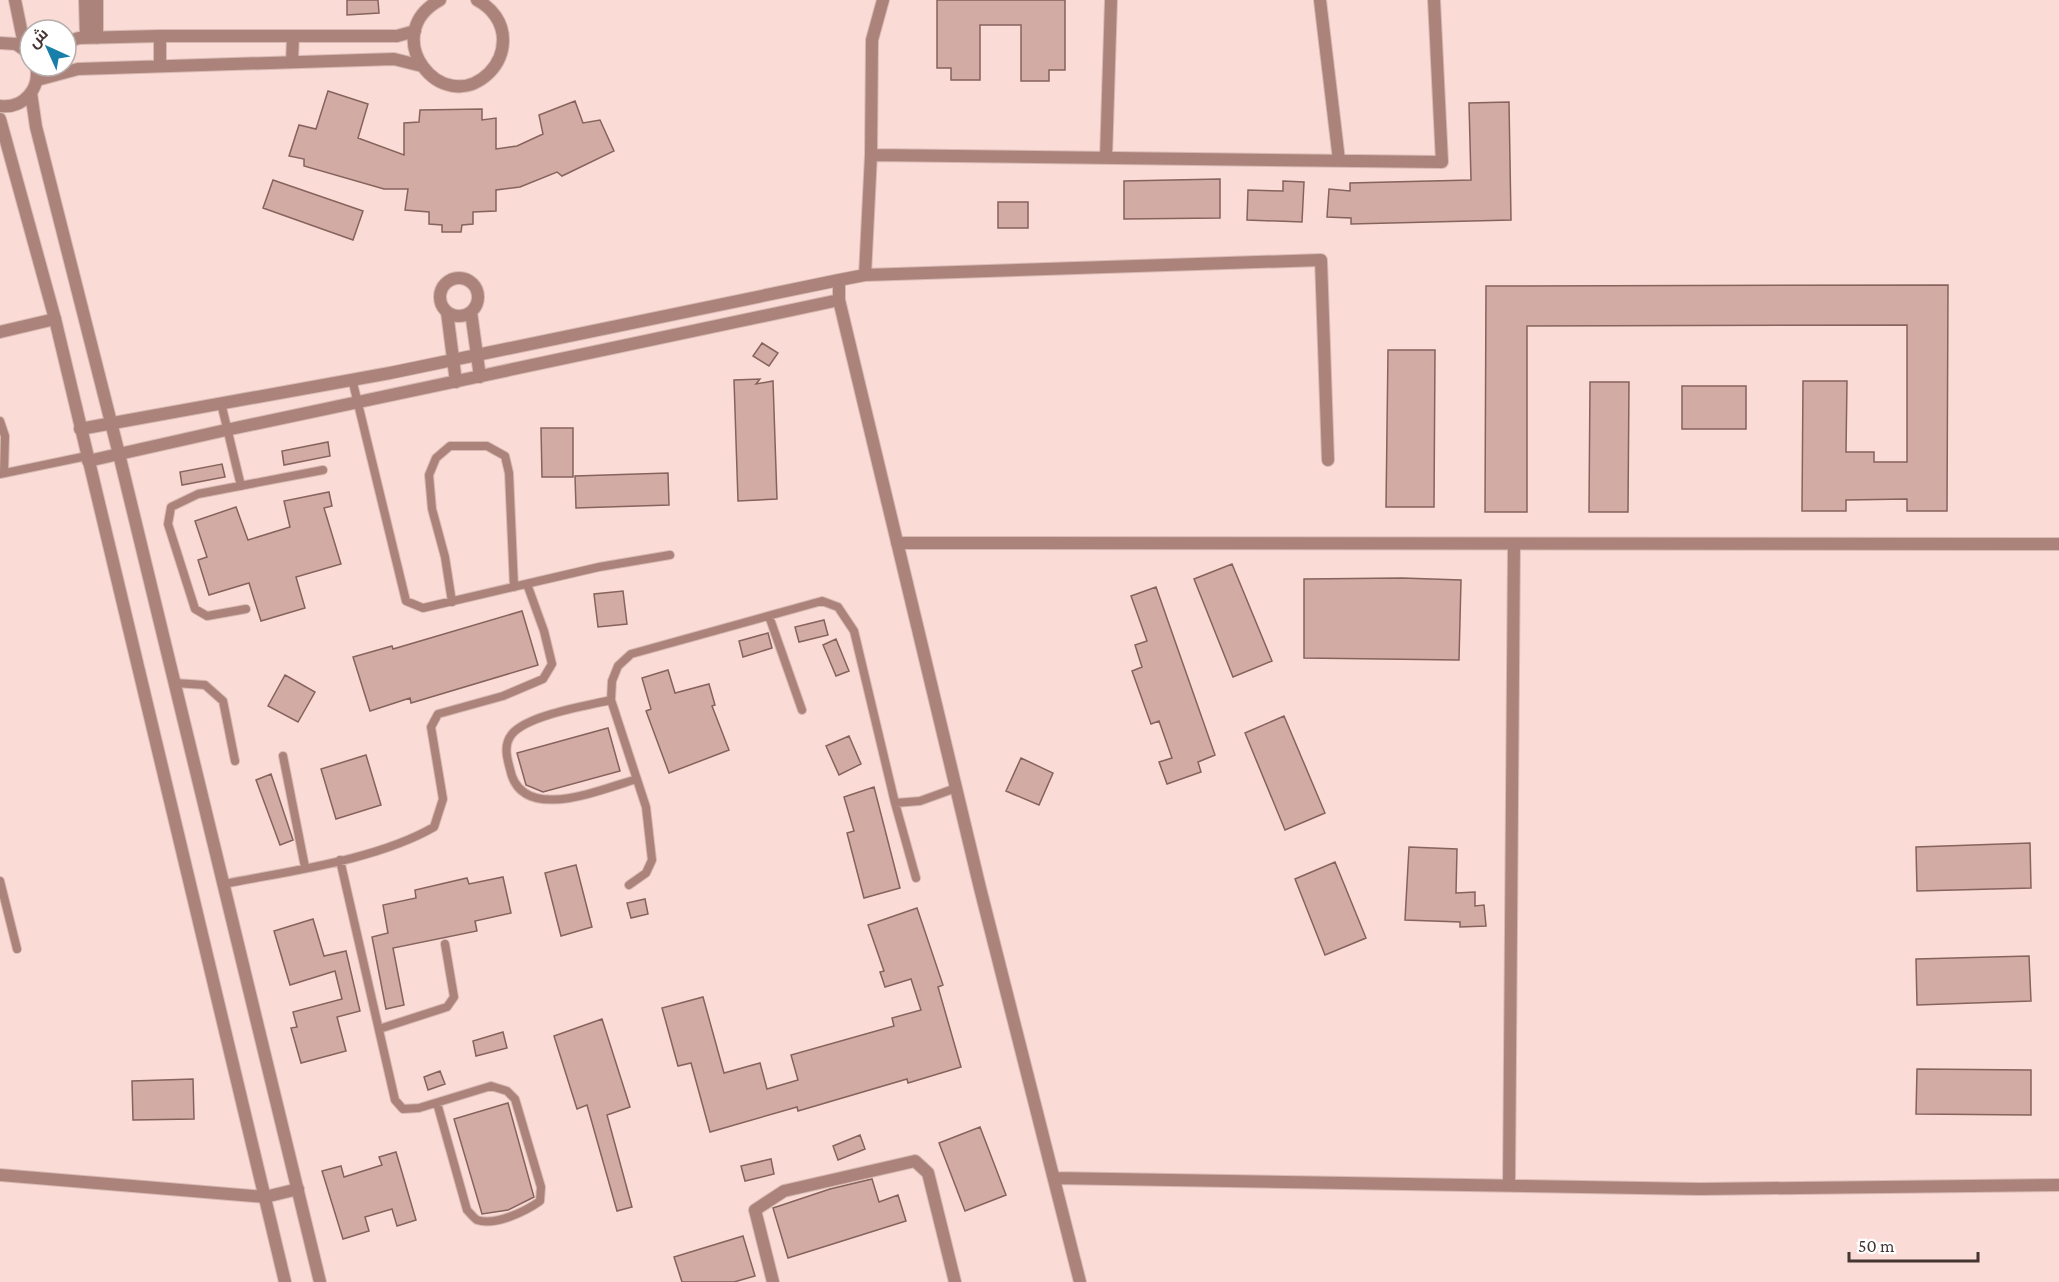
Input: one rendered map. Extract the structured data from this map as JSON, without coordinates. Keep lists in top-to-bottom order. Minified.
{"scale_bar":"50 m","north":"top left"}
